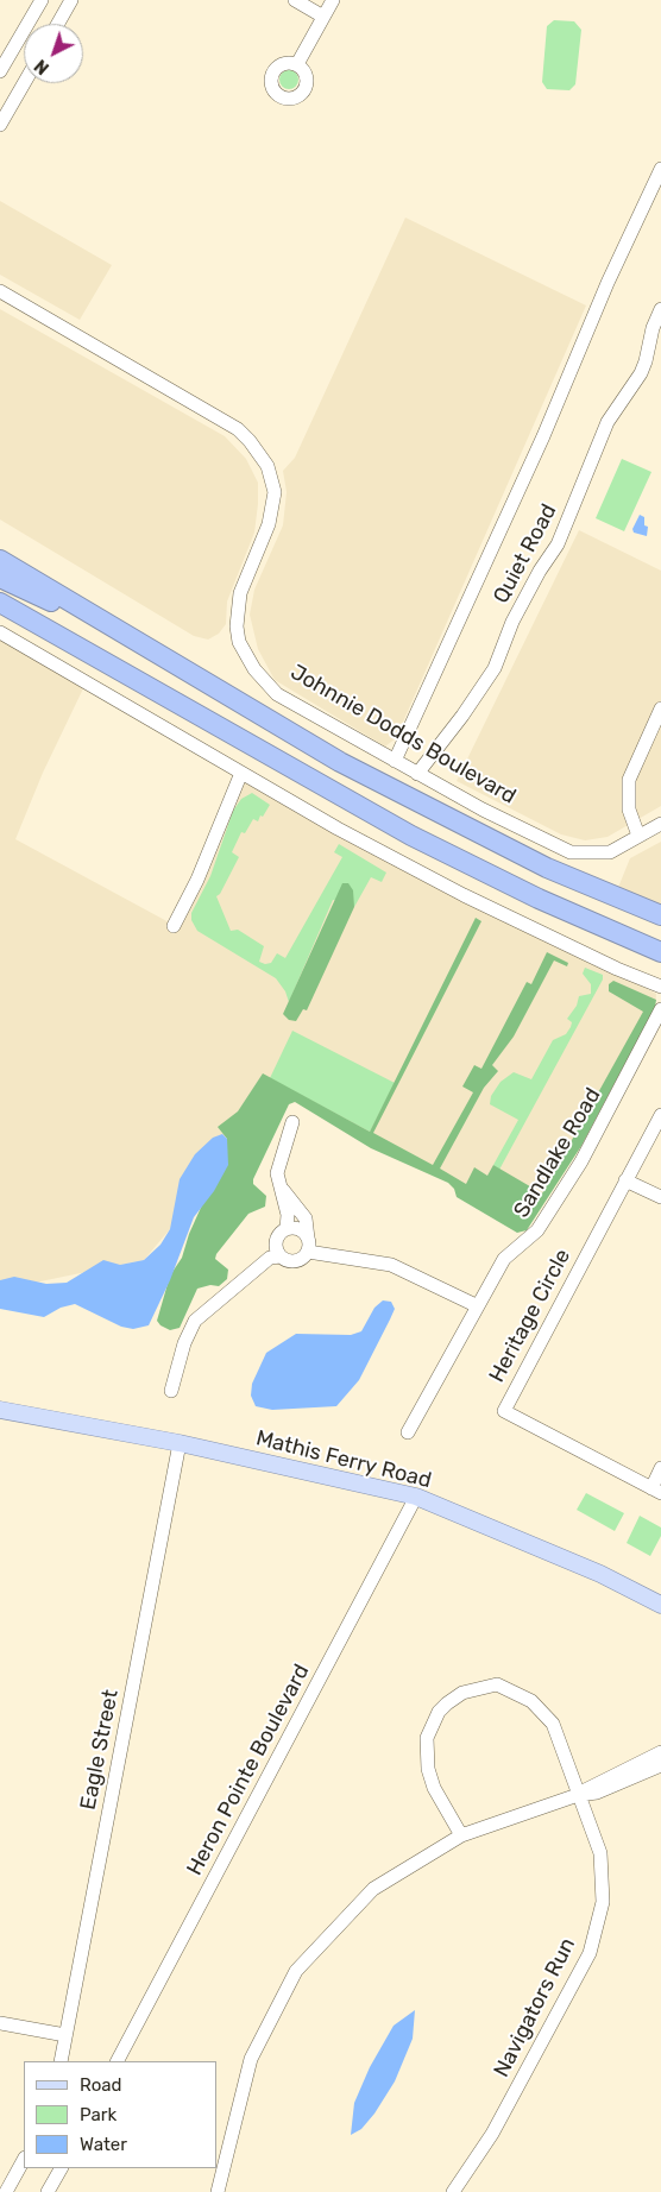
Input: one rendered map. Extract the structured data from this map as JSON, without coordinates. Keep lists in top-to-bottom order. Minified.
{"streets":{"main road":["Mathis Ferry Road"],"street":["Quiet Road","Johnnie Dodds Boulevard","Sandlake Road","Heritage Circle","Eagle Street","Heron Pointe Boulevard","Navigators Run"]},"crossings":[["Quiet Road","Johnnie Dodds Boulevard"],["Mathis Ferry Road","Eagle Street"],["Mathis Ferry Road","Heron Pointe Boulevard"]],"legend":["Road","Park","Water"],"north":"bottom left"}
